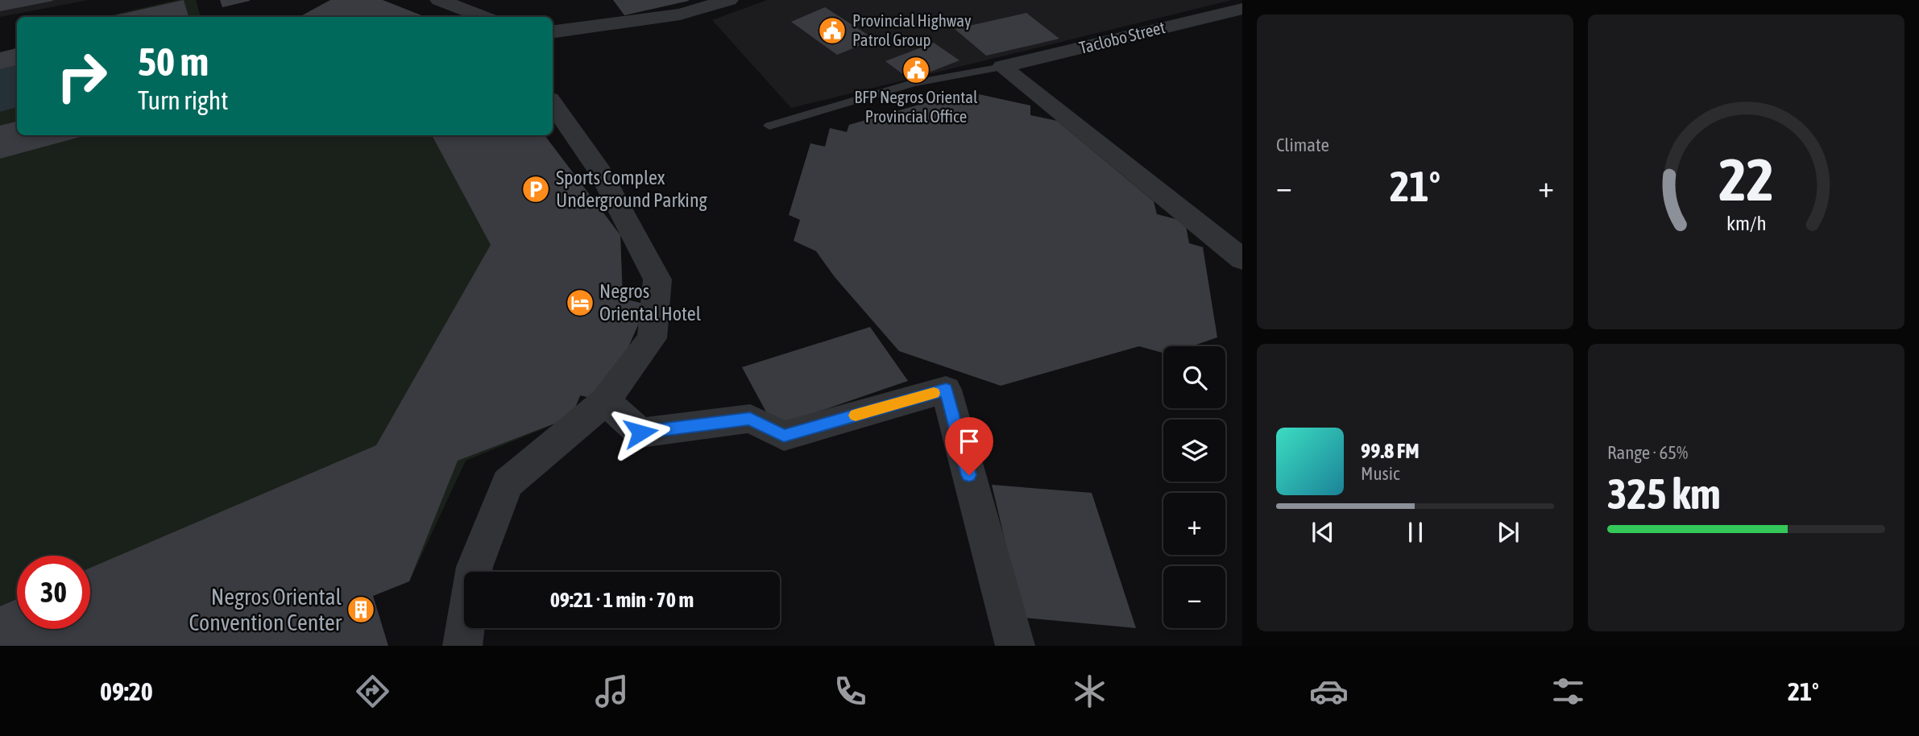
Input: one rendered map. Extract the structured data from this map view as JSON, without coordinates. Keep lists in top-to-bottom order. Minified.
{"streets":{"street":["Taclobo Street"]},"places":{"public building":["Provincial Highway Patrol Group","BFP Negros Oriental Provincial Office"],"parking":["Sports Complex Underground Parking"],"hotel":["Negros Oriental Hotel"],"building":["Negros Oriental Convention Center"]},"page":{"tile":["Climate",["Range · 65%","325 km"]],"turn":["50 m","Turn right"],"heat":["−","21°","+"],"map_buttons":["+","−"],"song":["99.8 FM","Music"],"limit":"30","trip":"09:21 · 1 min · 70 m","tabs":["09:20","21°"],"gauge":["22","km/h"]}}
